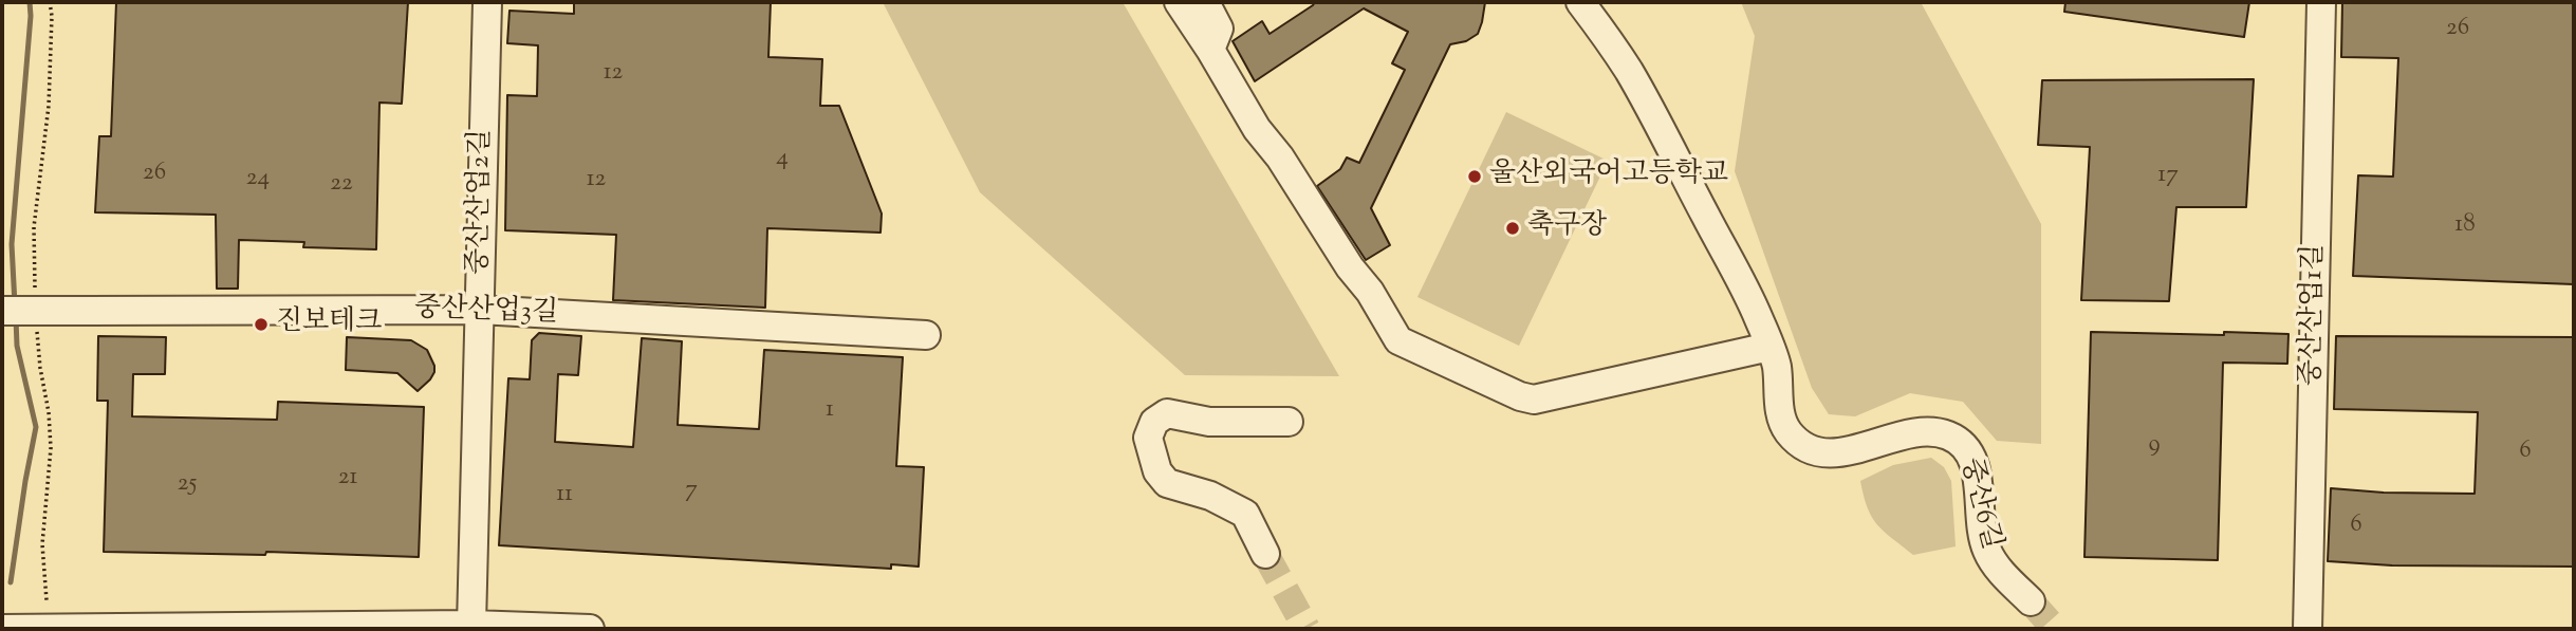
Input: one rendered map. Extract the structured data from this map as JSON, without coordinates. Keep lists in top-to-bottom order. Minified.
{"streets":{"street":["중산산업2길","중산산업3길","중산산업1길","중산6길"]},"crossings":[["중산산업2길","중산산업3길"]],"places":["울산외국어고등학교","축구장","진보테크"],"house_numbers":["26","12","4","26","17","24","12","22","18","1","9","6","21","25","7","11","6"]}
